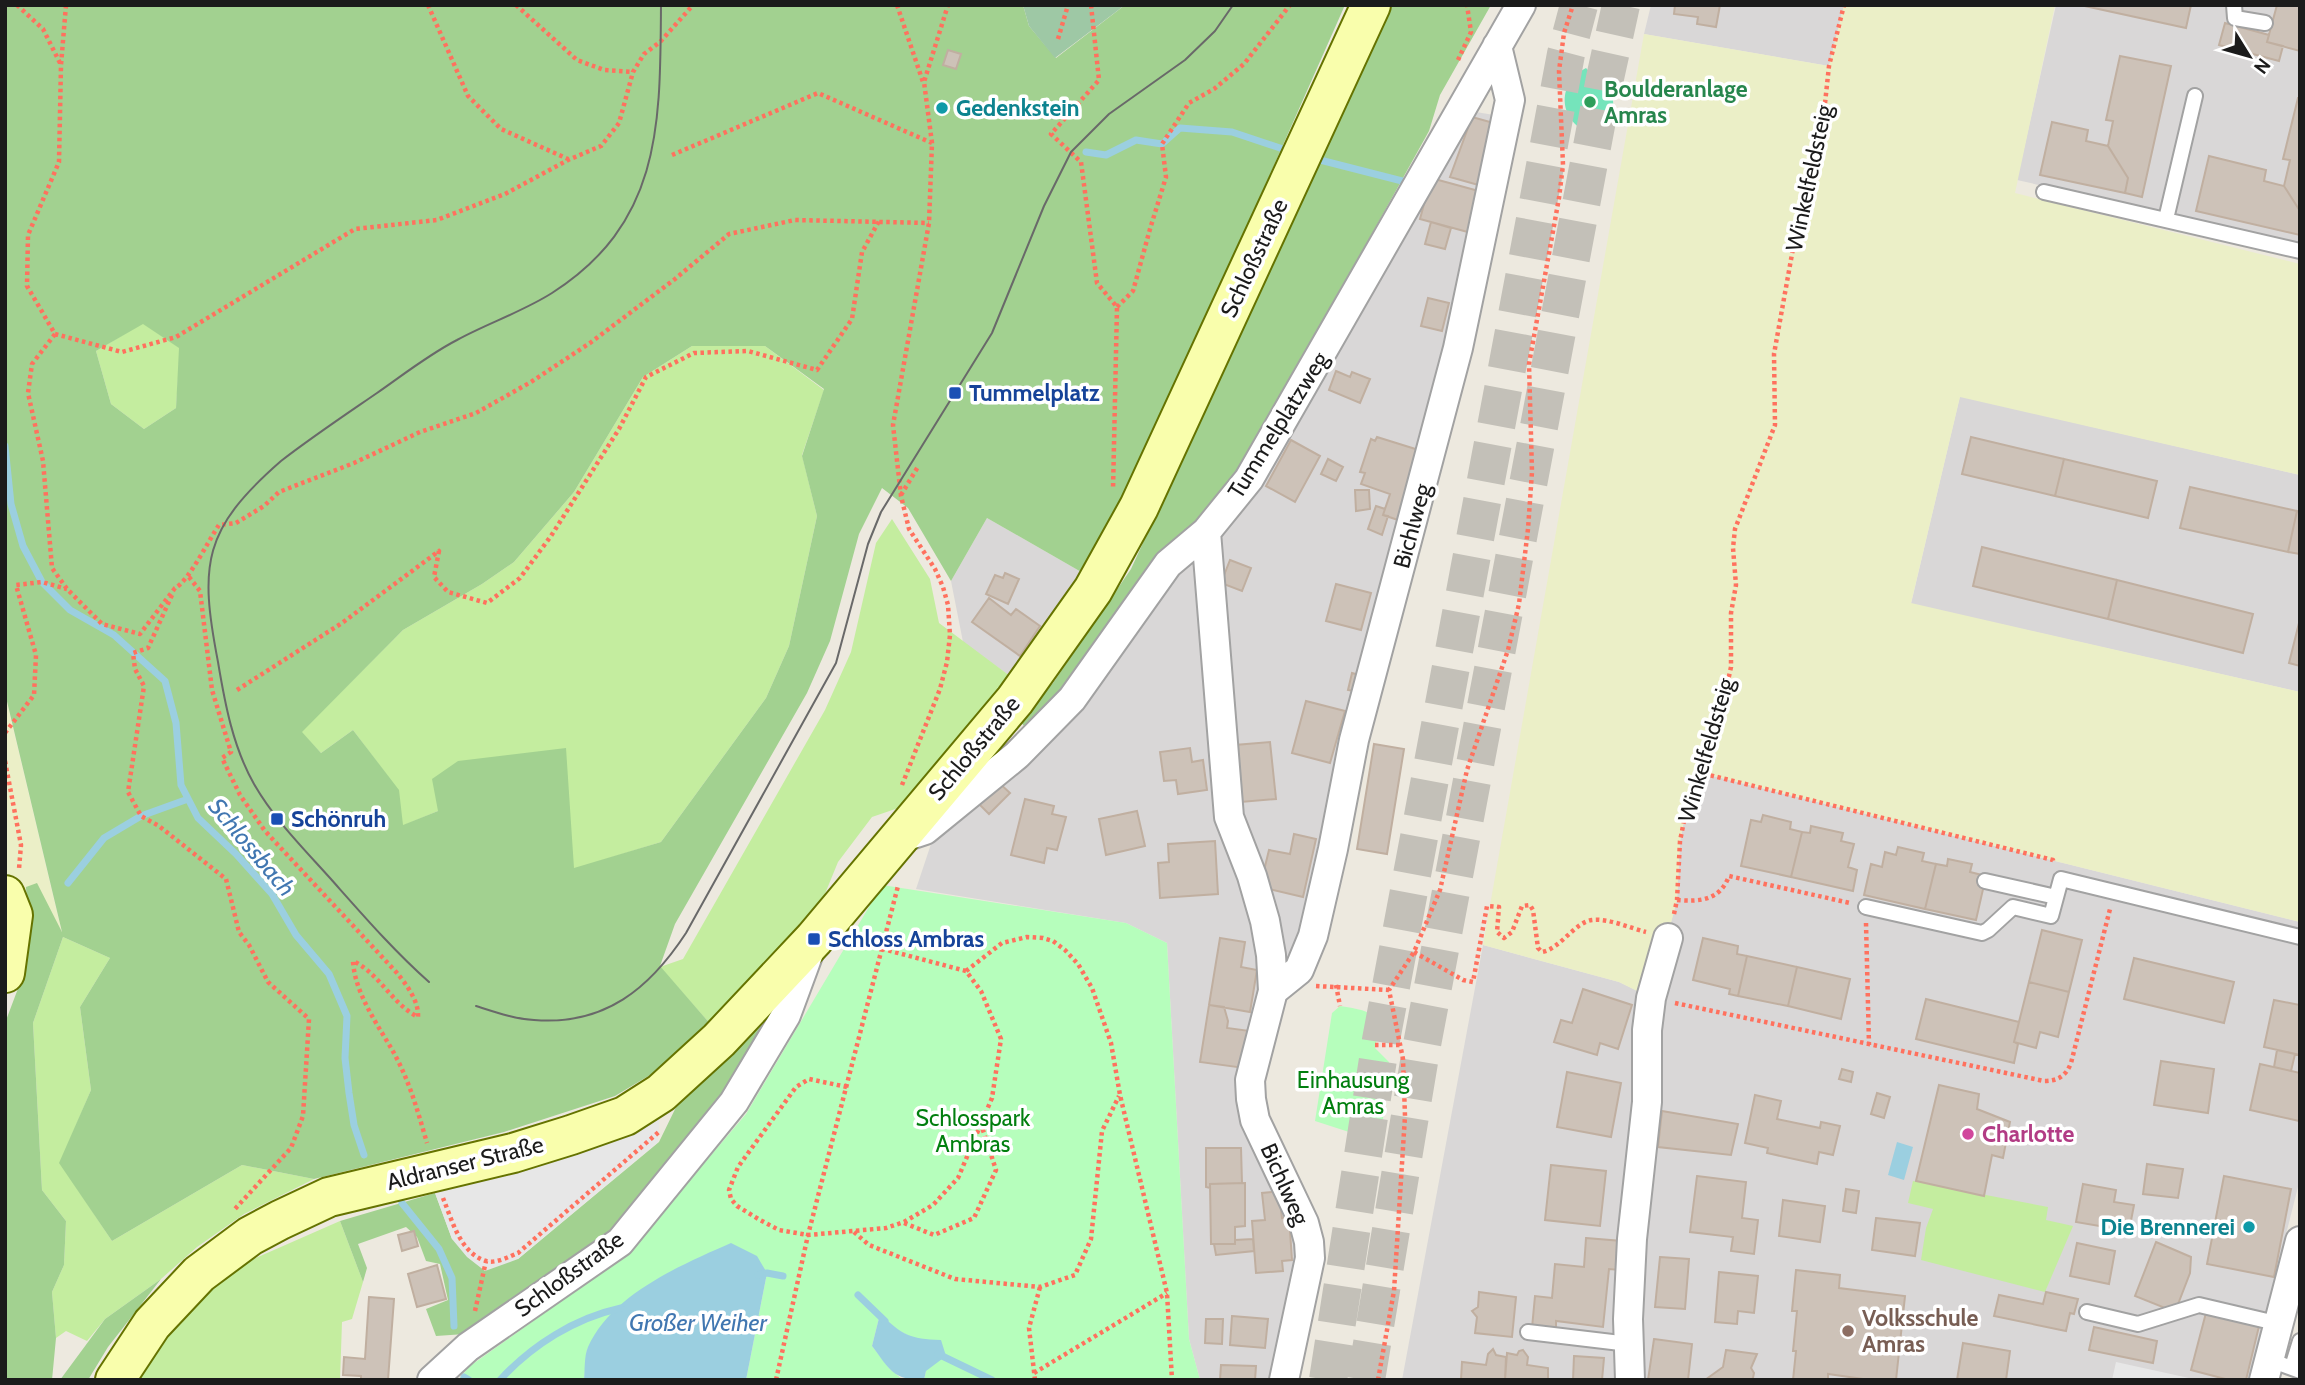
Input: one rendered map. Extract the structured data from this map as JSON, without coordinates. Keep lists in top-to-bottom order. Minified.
{"streets":{"main road":["Schloßstraße","Aldranser Straße"],"street":["Tummelplatzweg","Bichlweg"],"path":["Winkelfeldsteig"]},"crossings":[["Schloßstraße","Tummelplatzweg"],["Schloßstraße","Aldranser Straße"],["Tummelplatzweg","Bichlweg"]],"water":["Schlossbach","Großer Weiher"],"parks":["Einhausung Amras","Schlosspark Ambras"],"places":{"other":["Boulderanlage Amras","Gedenkstein","Charlotte","Die Brennerei","Volksschule Amras"],"transit":["Tummelplatz","Schönruh","Schloss Ambras"]},"north":"bottom right"}
